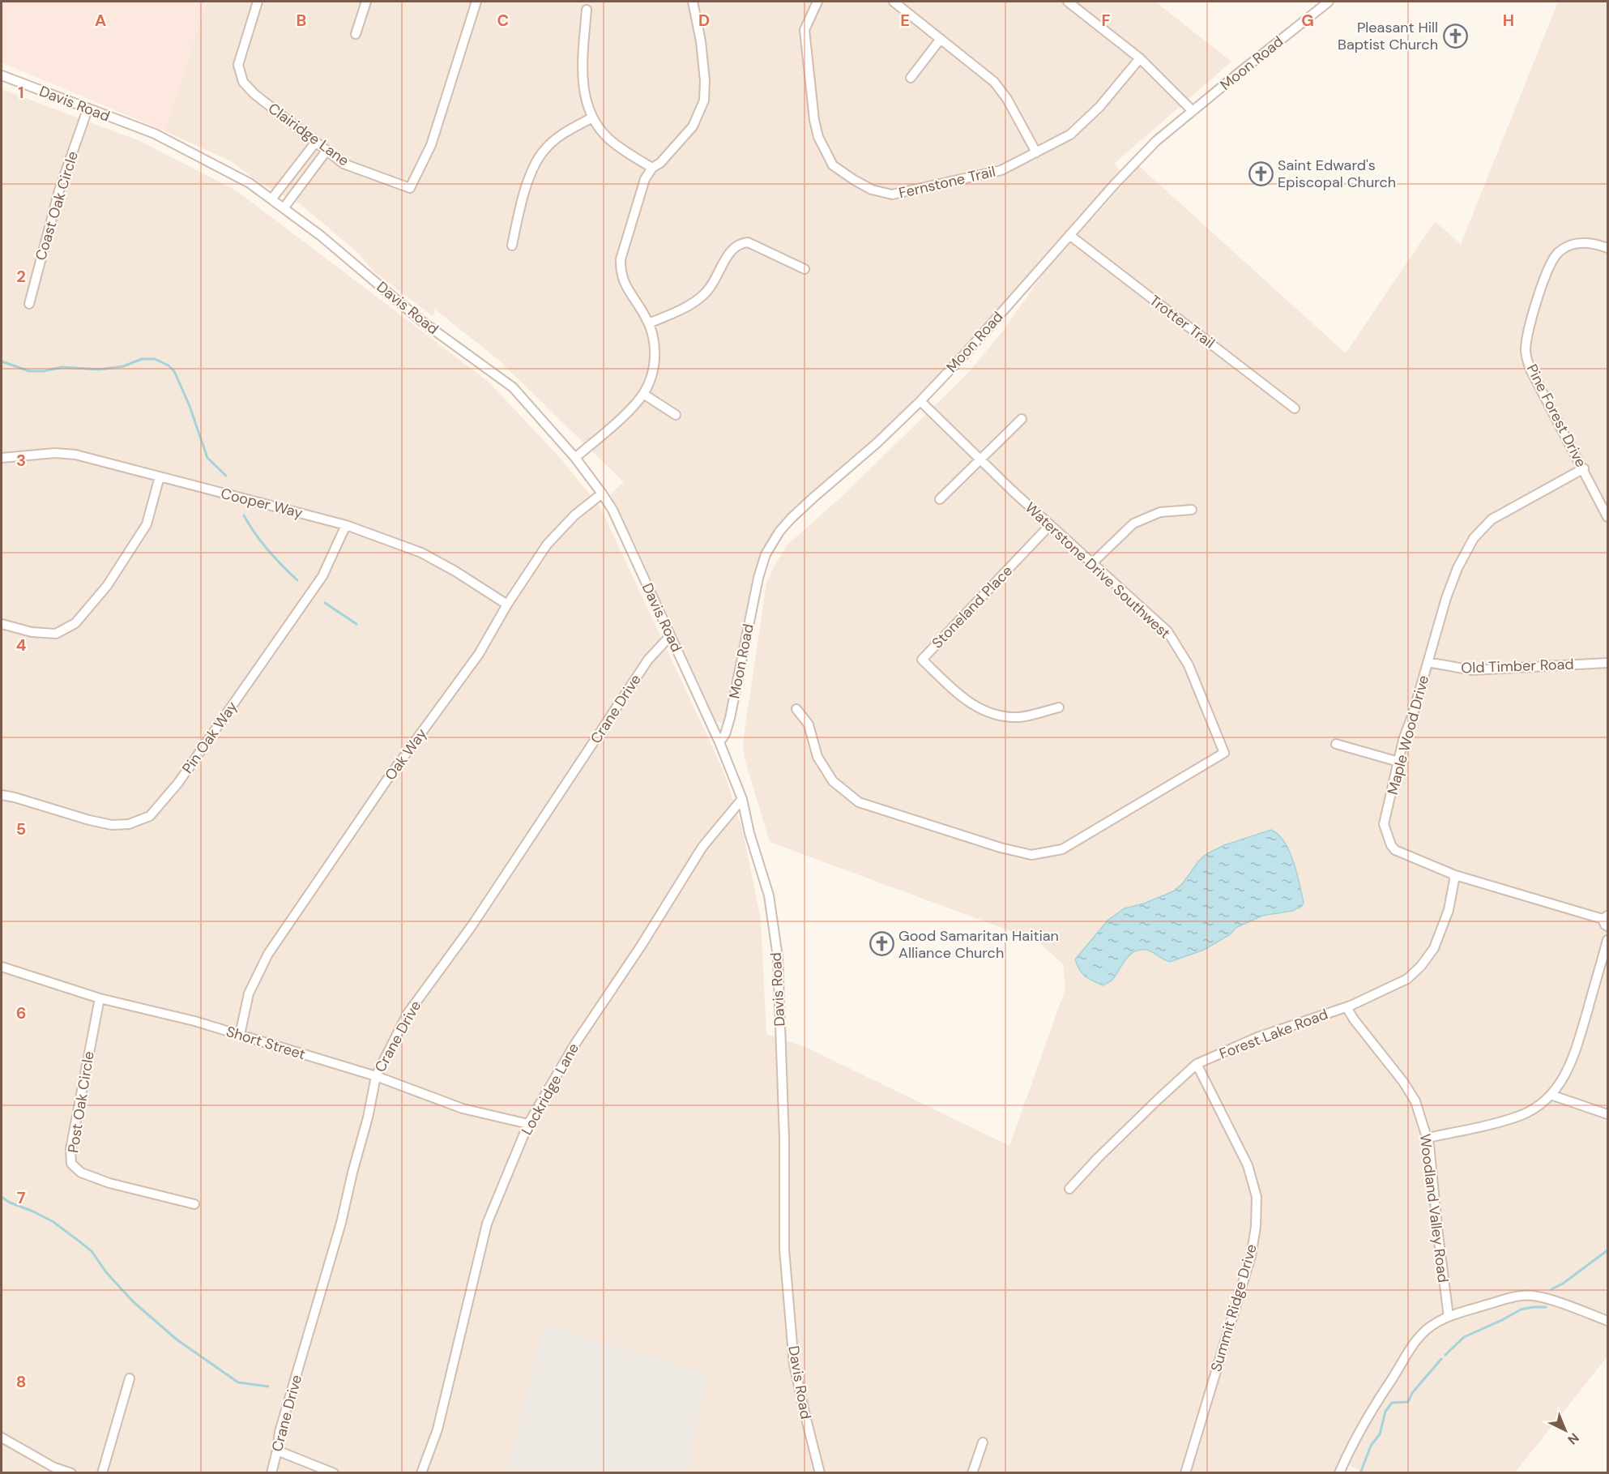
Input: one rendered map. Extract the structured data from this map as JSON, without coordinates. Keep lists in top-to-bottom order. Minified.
{"streets":{"street":["Moon Road","Davis Road","Clairidge Lane","Fernstone Trail","Coast Oak Circle","Trotter Trail","Pine Forest Drive","Cooper Way","Waterstone Drive Southwest","Stoneland Place","Old Timber Road","Crane Drive","Maple Wood Drive","Pin Oak Way","Oak Way","Forest Lake Road","Short Street","Lockridge Lane","Post Oak Circle","Woodland Valley Road","Summit Ridge Drive"]},"crossings":[["Moon Road","Davis Road"],["Moon Road","Trotter Trail"],["Moon Road","Waterstone Drive Southwest"],["Davis Road","Coast Oak Circle"],["Davis Road","Crane Drive"],["Davis Road","Oak Way"],["Davis Road","Lockridge Lane"],["Pine Forest Drive","Maple Wood Drive"],["Cooper Way","Pin Oak Way"],["Cooper Way","Oak Way"],["Waterstone Drive Southwest","Stoneland Place"],["Old Timber Road","Maple Wood Drive"],["Crane Drive","Short Street"],["Maple Wood Drive","Forest Lake Road"],["Oak Way","Short Street"],["Forest Lake Road","Woodland Valley Road"],["Forest Lake Road","Summit Ridge Drive"],["Short Street","Lockridge Lane"],["Short Street","Post Oak Circle"]],"places":{"church":["Pleasant Hill Baptist Church","Saint Edward's Episcopal Church","Good Samaritan Haitian Alliance Church"]},"north":"bottom right","grid":{"columns":["A","B","C","D","E","F","G","H"],"rows":["1","2","3","4","5","6","7","8"]}}
